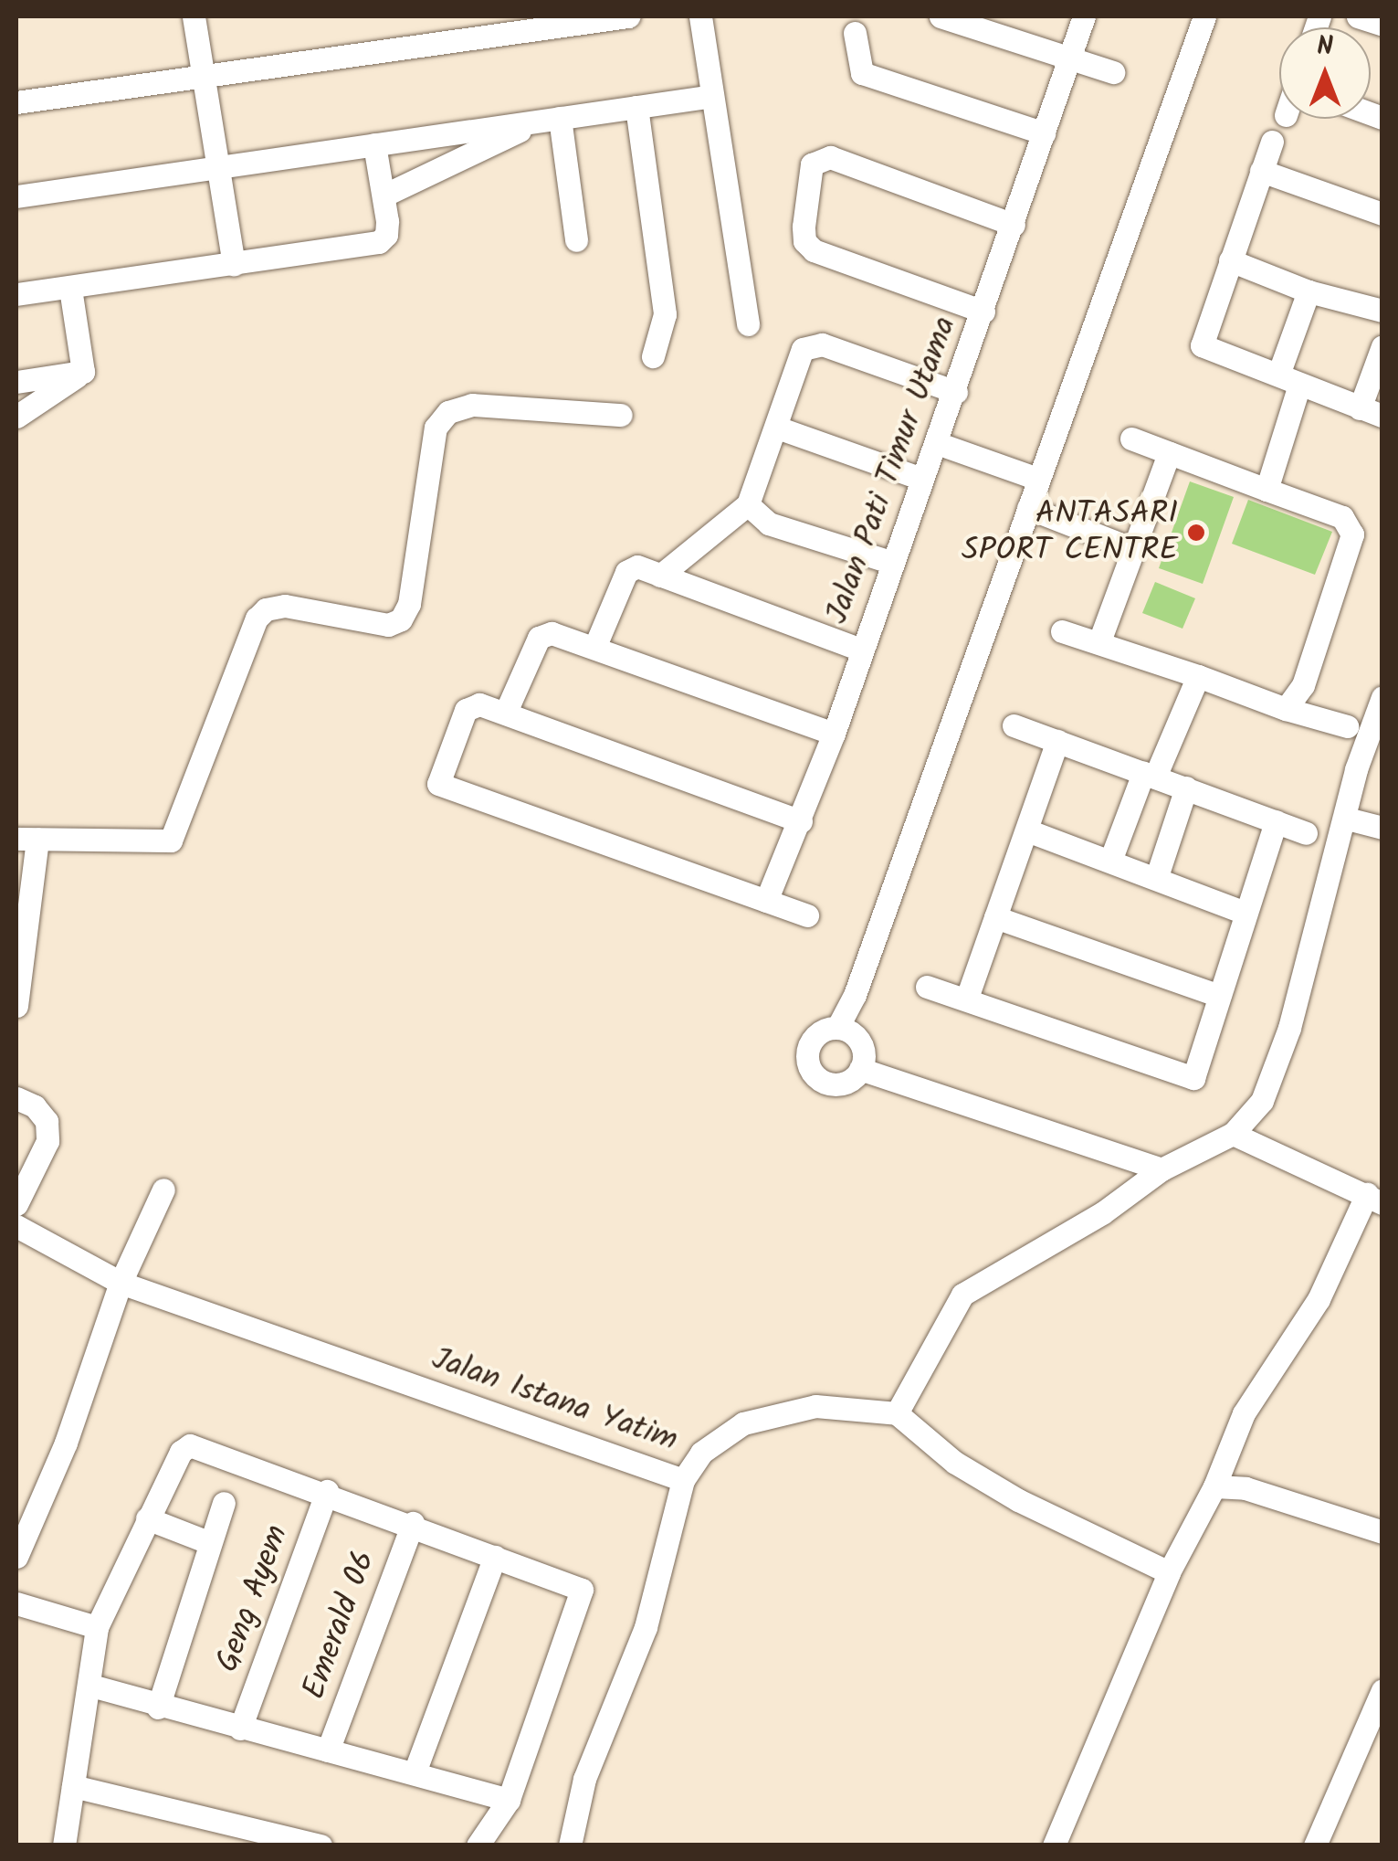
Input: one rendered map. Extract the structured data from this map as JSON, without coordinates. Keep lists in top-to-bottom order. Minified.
{"streets":{"street":["Jalan Pati Timur Utama","Jalan Istana Yatim","Geng Ayem","Emerald 06"]},"places":["ANTASARI SPORT CENTRE"],"north":"top"}
